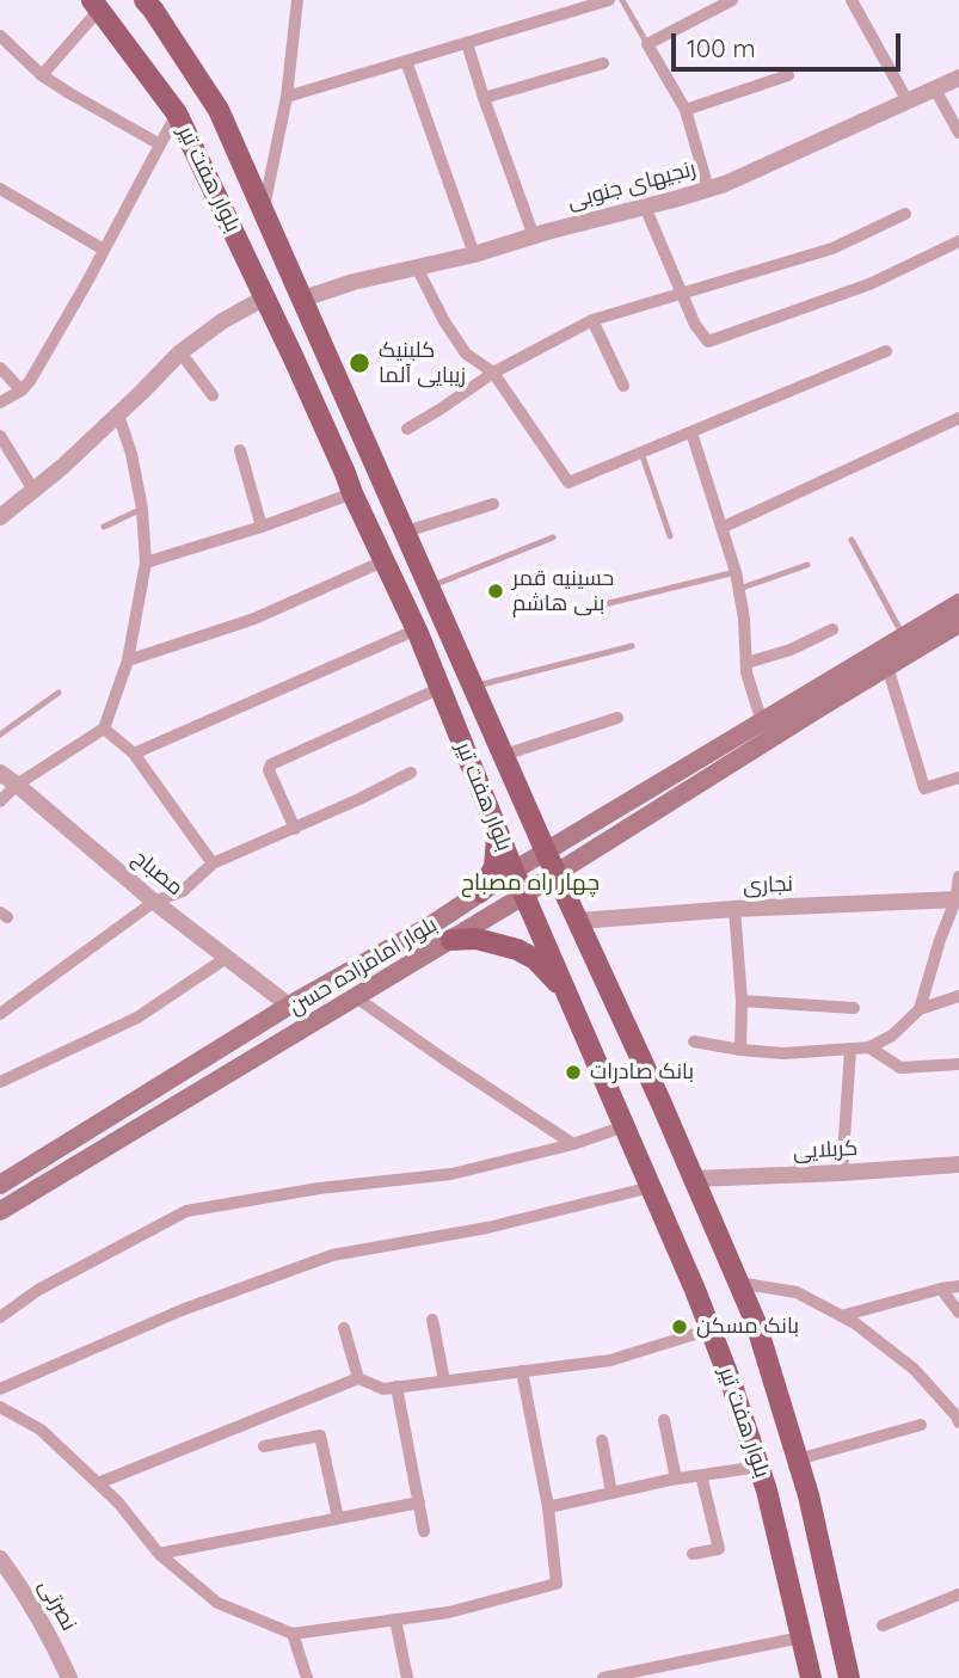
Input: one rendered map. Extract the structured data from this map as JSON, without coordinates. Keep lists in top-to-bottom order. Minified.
{"streets":{"main road":["بلوار هفت تیر","بلوار امامزاده حسن"],"street":["رنجیهای جنوبی","مصباح","نجاری","کربلایی","نصرتی"]},"crossings":[["بلوار هفت تیر","رنجیهای جنوبی"],["بلوار هفت تیر","نجاری"],["بلوار هفت تیر","بلوار امامزاده حسن"],["بلوار هفت تیر","کربلایی"],["مصباح","بلوار امامزاده حسن"]],"districts":["چهار راه مصباح"],"places":["کلینیک زیبایی آلما","حسینیه قمر بنی هاشم","بانک صادرات","بانک مسکن"],"scale_bar":"100 m"}
